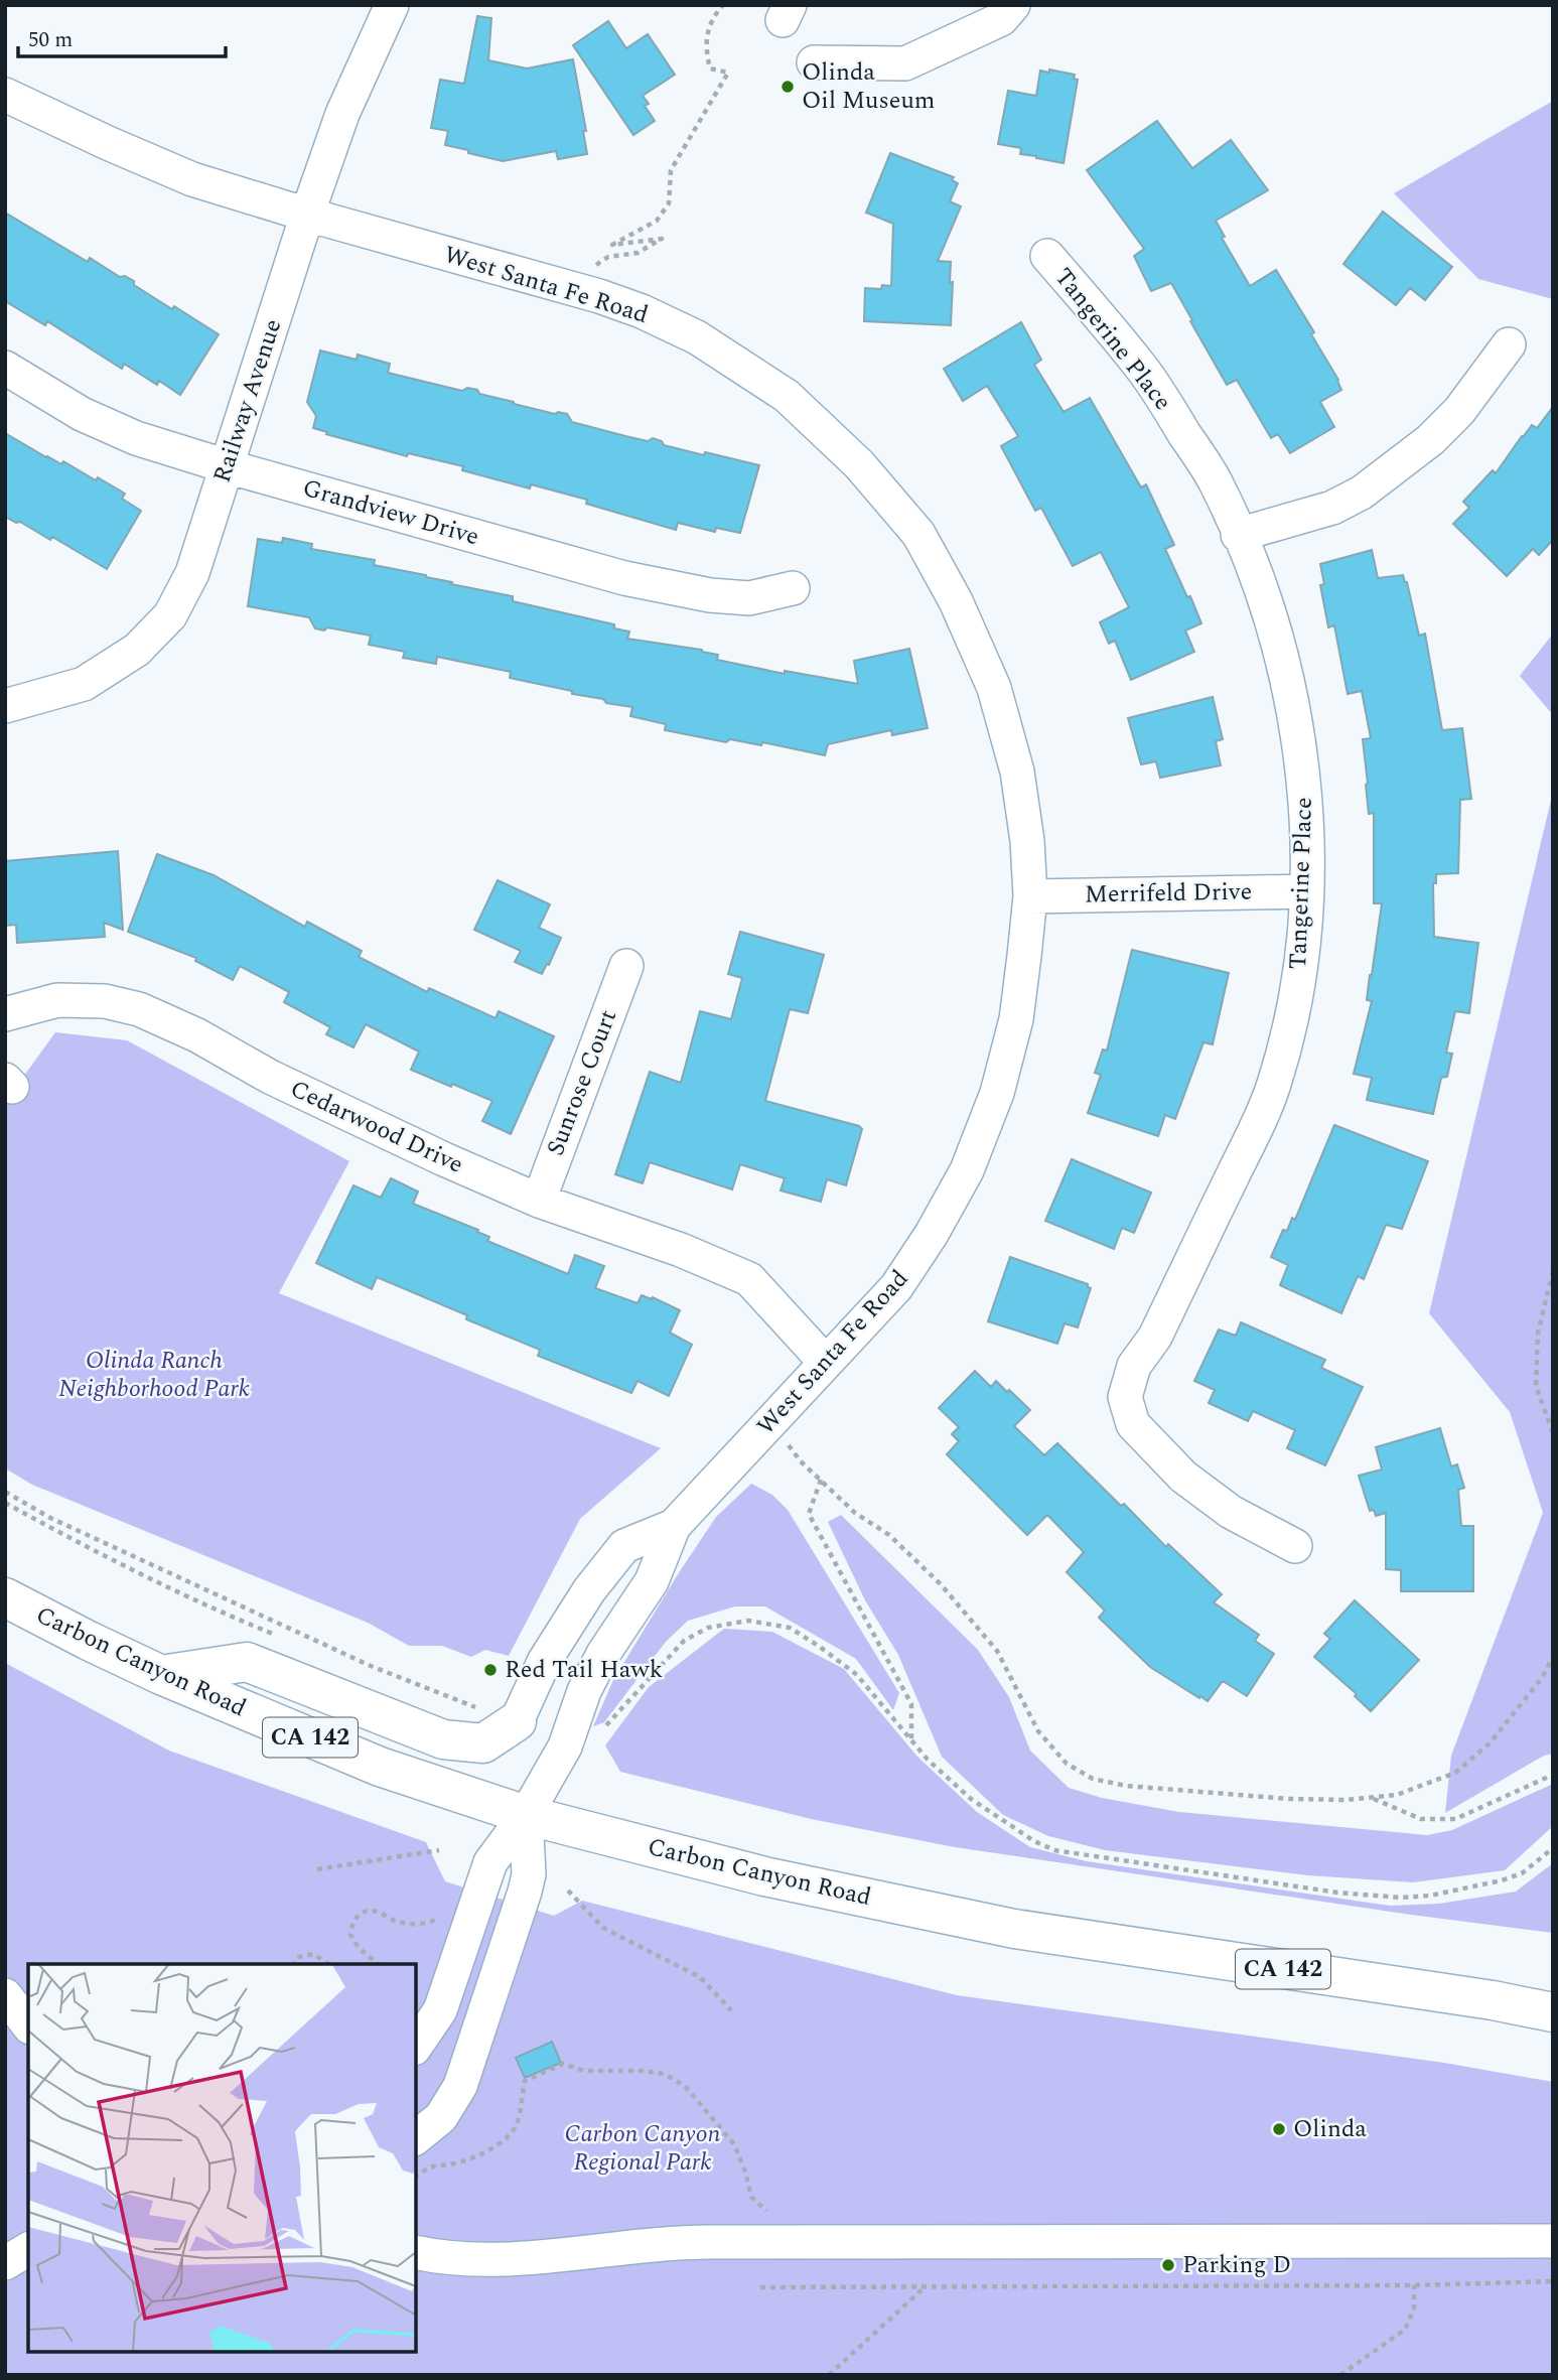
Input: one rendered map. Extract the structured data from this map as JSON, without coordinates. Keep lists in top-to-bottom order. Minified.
{"streets":{"main road":["Carbon Canyon Road","CA 142"],"street":["West Santa Fe Road","Tangerine Place","Railway Avenue","Grandview Drive","Merrifeld Drive","Sunrose Court","Cedarwood Drive"]},"crossings":[["West Santa Fe Road","Railway Avenue"],["West Santa Fe Road","Merrifeld Drive"],["West Santa Fe Road","Cedarwood Drive"],["West Santa Fe Road","Carbon Canyon Road"],["Tangerine Place","Merrifeld Drive"],["Railway Avenue","Grandview Drive"],["Sunrose Court","Cedarwood Drive"]],"parks":["Olinda Ranch Neighborhood Park","Carbon Canyon Regional Park"],"places":["Olinda Oil Museum","Red Tail Hawk","Olinda","Parking D"],"scale_bar":"50 m"}
